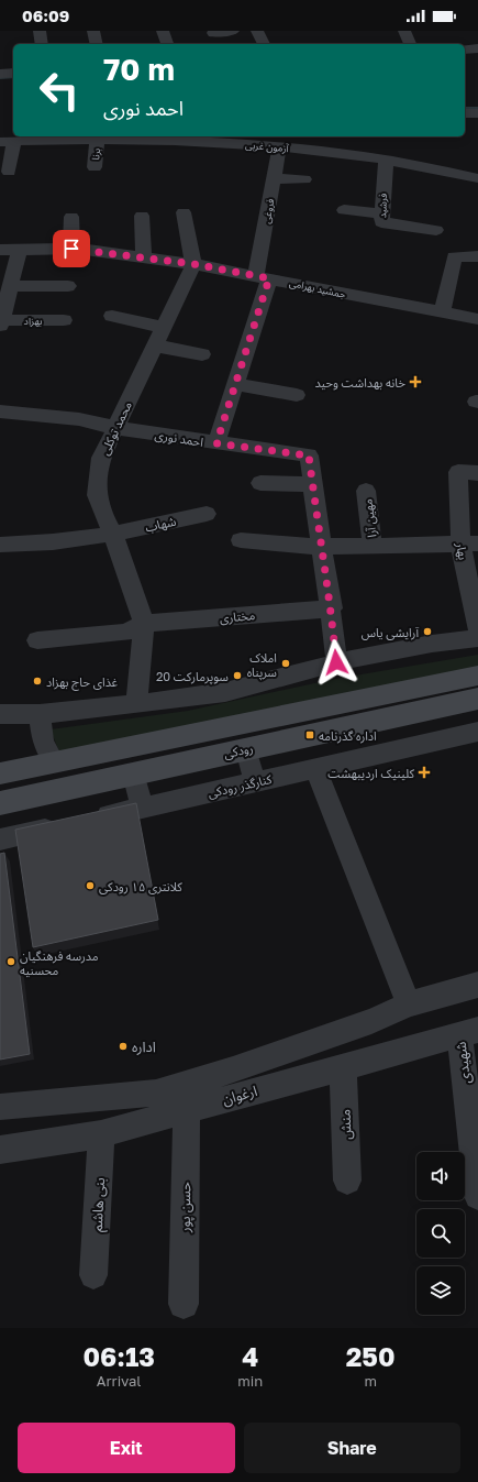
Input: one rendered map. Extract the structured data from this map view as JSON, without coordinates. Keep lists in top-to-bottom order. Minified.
{"streets":{"main road":["رودکی"],"street":["آزمون غربی","برنا","فرشید","فروغی","جمشید بهرامی","بهزاد","محمد توکلی","احمد نوری","مهین آرا","شهاب","بهار","مختاری","کنارگذر رودکی","شهیدی","ارغوان","منش","بنی هاشم","حسن پور"]},"crossings":[["آزمون غربی","برنا"],["آزمون غربی","فرشید"],["آزمون غربی","فروغی"],["فروغی","جمشید بهرامی"],["فروغی","احمد نوری"],["جمشید بهرامی","محمد توکلی"],["محمد توکلی","احمد نوری"],["محمد توکلی","شهاب"],["محمد توکلی","مختاری"],["احمد نوری","مختاری"],["شهیدی","ارغوان"],["ارغوان","منش"],["ارغوان","بنی هاشم"],["ارغوان","حسن پور"]],"places":{"health":["خانه بهداشت وحید","کلینیک اردیبهشت"],"other":["آرایشی یاس","املاک سرپناه","سوپرمارکت 20","غذای حاج بهزاد","کلانتری ۱۵ رودکی","مدرسه فرهنگیان محسنیه","اداره"],"transit":["اداره گذرنامه"]},"page":{"status":"06:09","turn":["70 m","احمد نوری"],"eta":["06:13","Arrival","4","min","250","m"],"buttons":["Exit","Share"]}}
